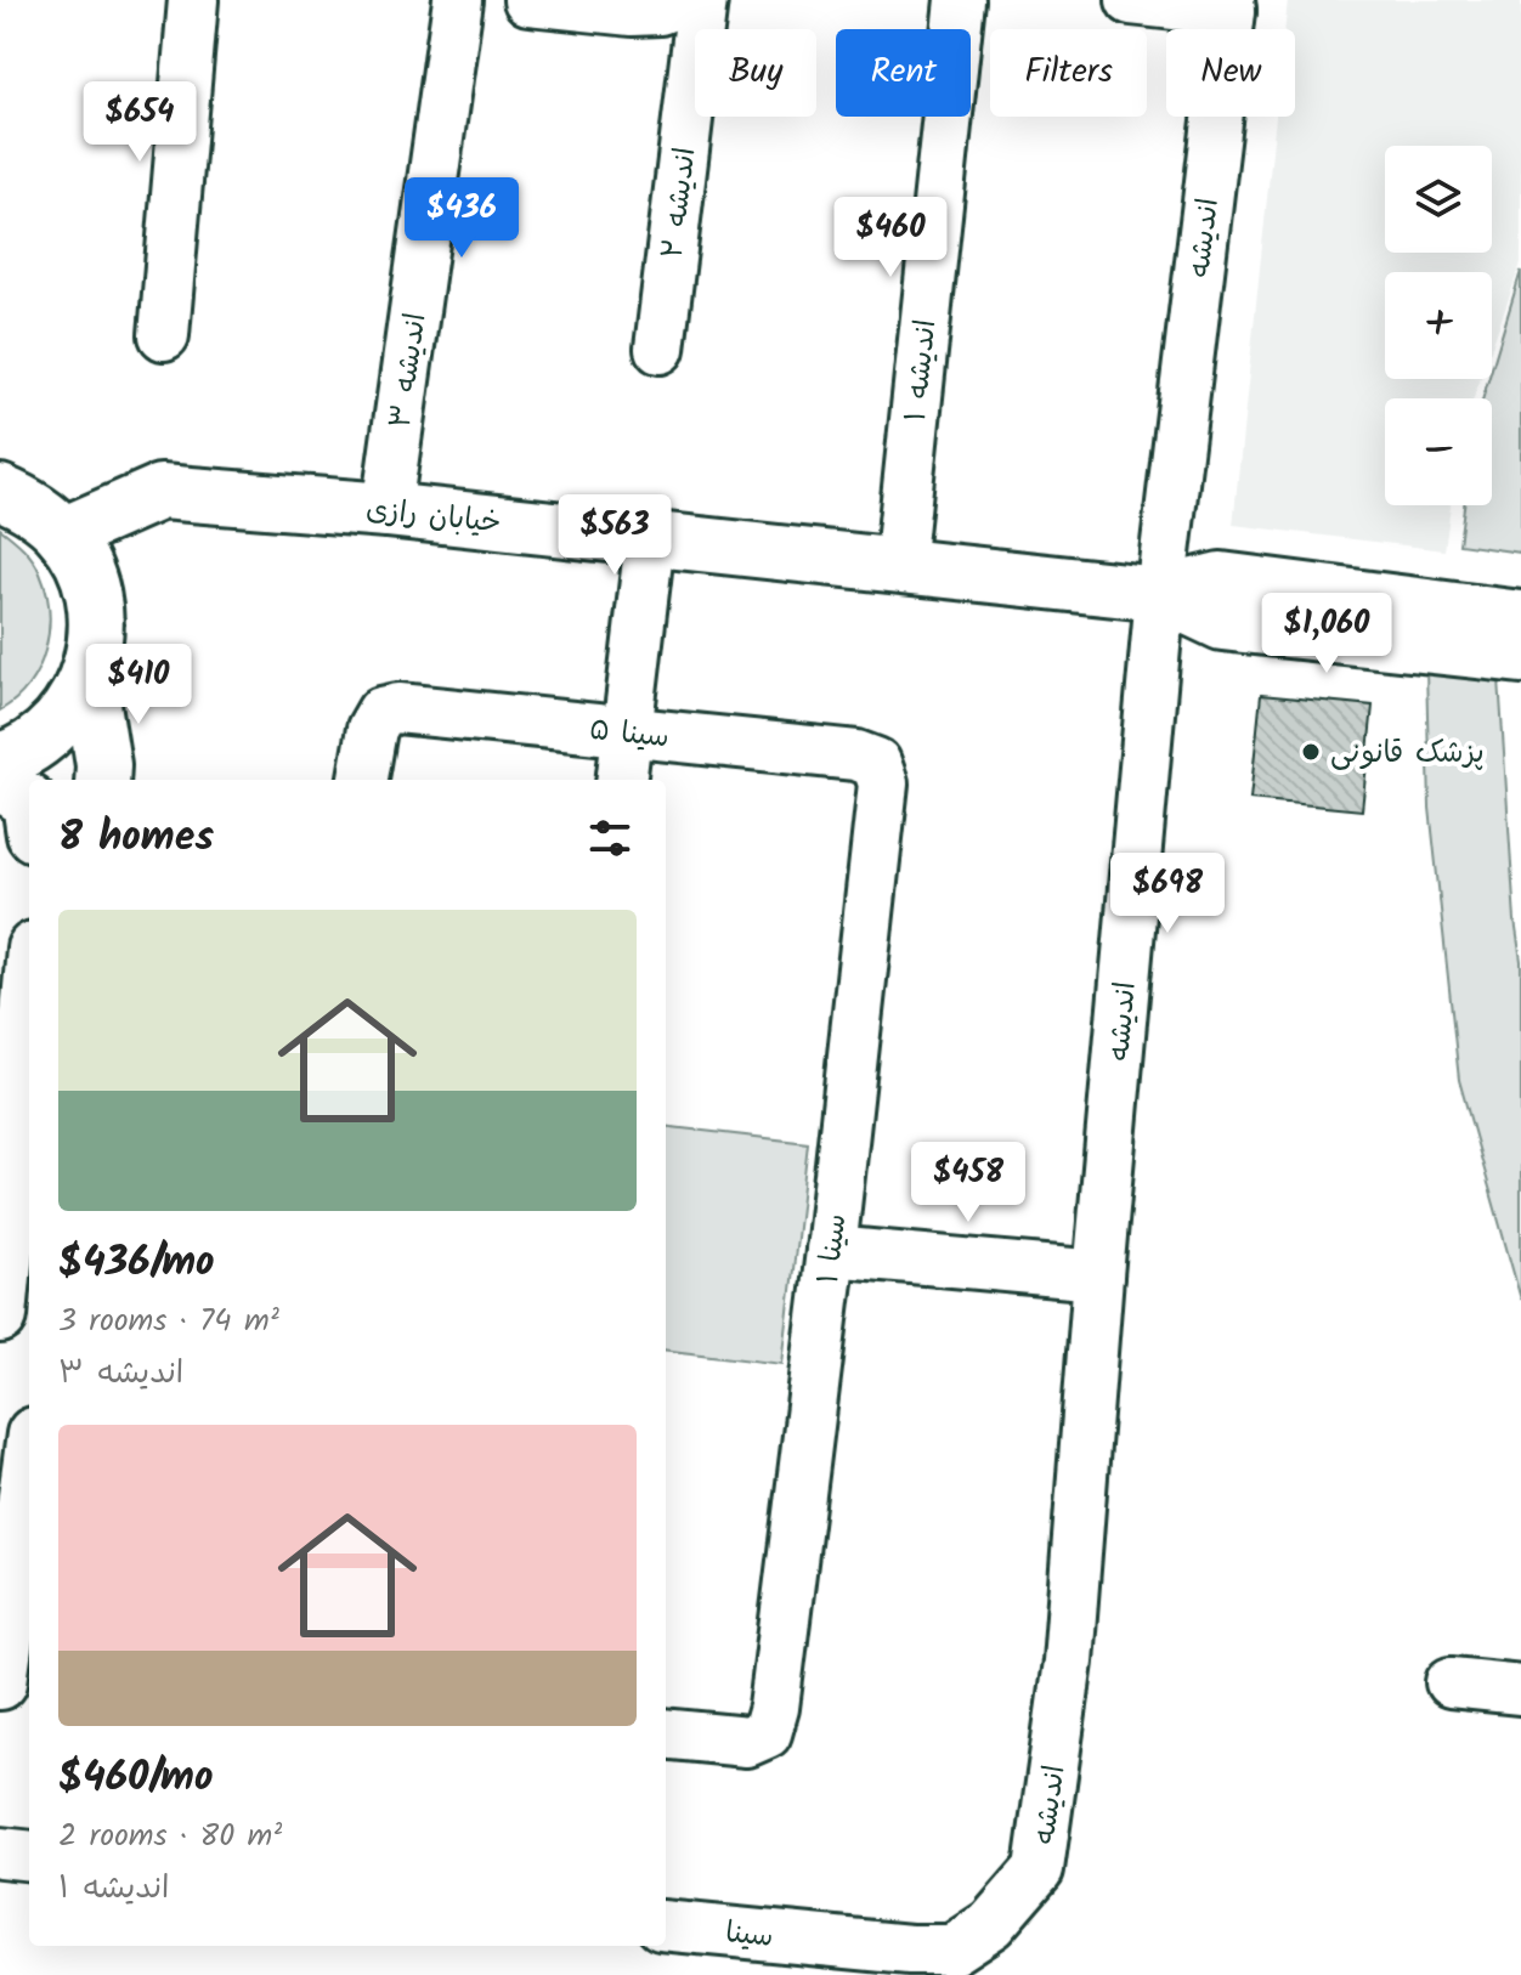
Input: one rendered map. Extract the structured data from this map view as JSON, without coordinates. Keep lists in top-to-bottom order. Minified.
{"streets":{"main road":["خیابان رازی"],"street":["اندیشه ۲","اندیشه","اندیشه ۳","اندیشه ۱","سینا ۵","سینا ۱","سینا"]},"crossings":[["اندیشه","خیابان رازی"],["اندیشه","سینا"],["اندیشه ۳","خیابان رازی"],["اندیشه ۱","خیابان رازی"],["سینا ۵","سینا ۱"]],"places":["پزشک قانونی"],"page":{"chip":["Buy","Rent","Filters","New"],"price":["$654","$436","$460","$563","$1,060","$410","$698","$458"],"map_buttons":["+","−"],"heading":"8 homes","list":[{"name":"$436/mo","note":"3 rooms · 74 m² · اندیشه ۳"},{"name":"$460/mo","note":"2 rooms · 80 m² · اندیشه ۱"}]}}
